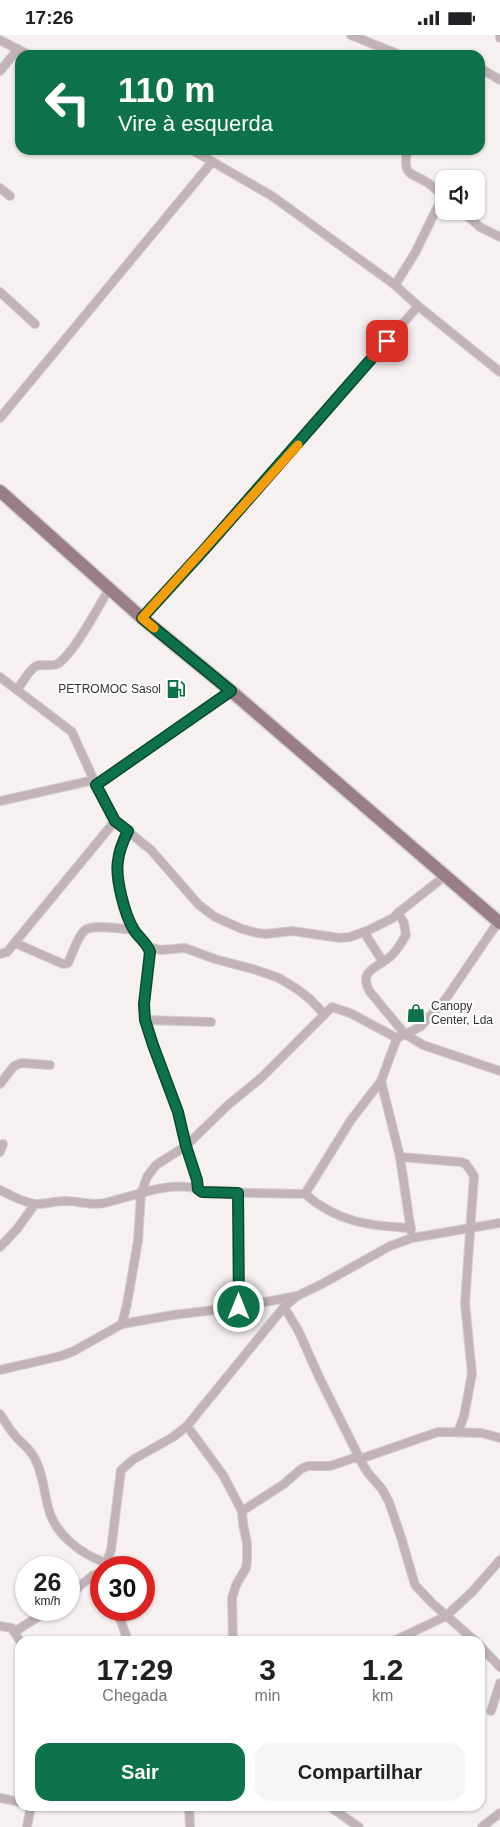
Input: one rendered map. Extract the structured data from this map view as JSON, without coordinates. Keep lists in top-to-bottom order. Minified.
{"places":{"fuel station":["PETROMOC Sasol"],"shop":["Canopy Center, Lda"]},"page":{"status":"17:26","turn":["110 m","Vire à esquerda"],"speed":"26 km/h","limit":"30","eta":["17:29","Chegada","3","min","1.2","km"],"buttons":["Sair","Compartilhar"]}}
